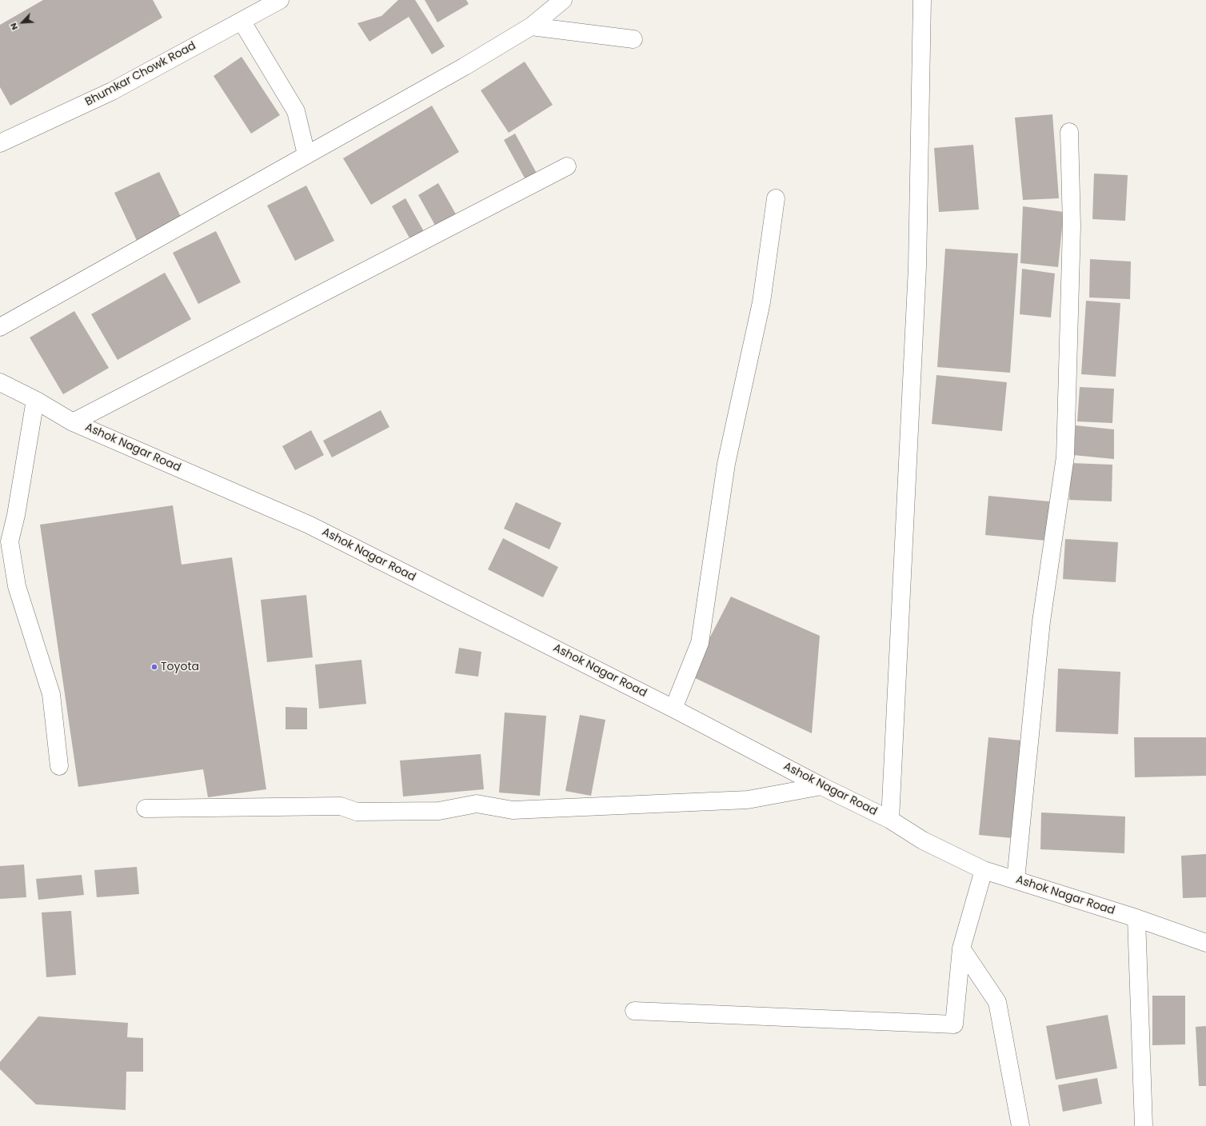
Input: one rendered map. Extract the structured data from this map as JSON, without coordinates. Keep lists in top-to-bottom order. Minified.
{"streets":{"street":["Bhumkar Chowk Road","Ashok Nagar Road"]},"places":["Toyota"],"north":"bottom left"}
